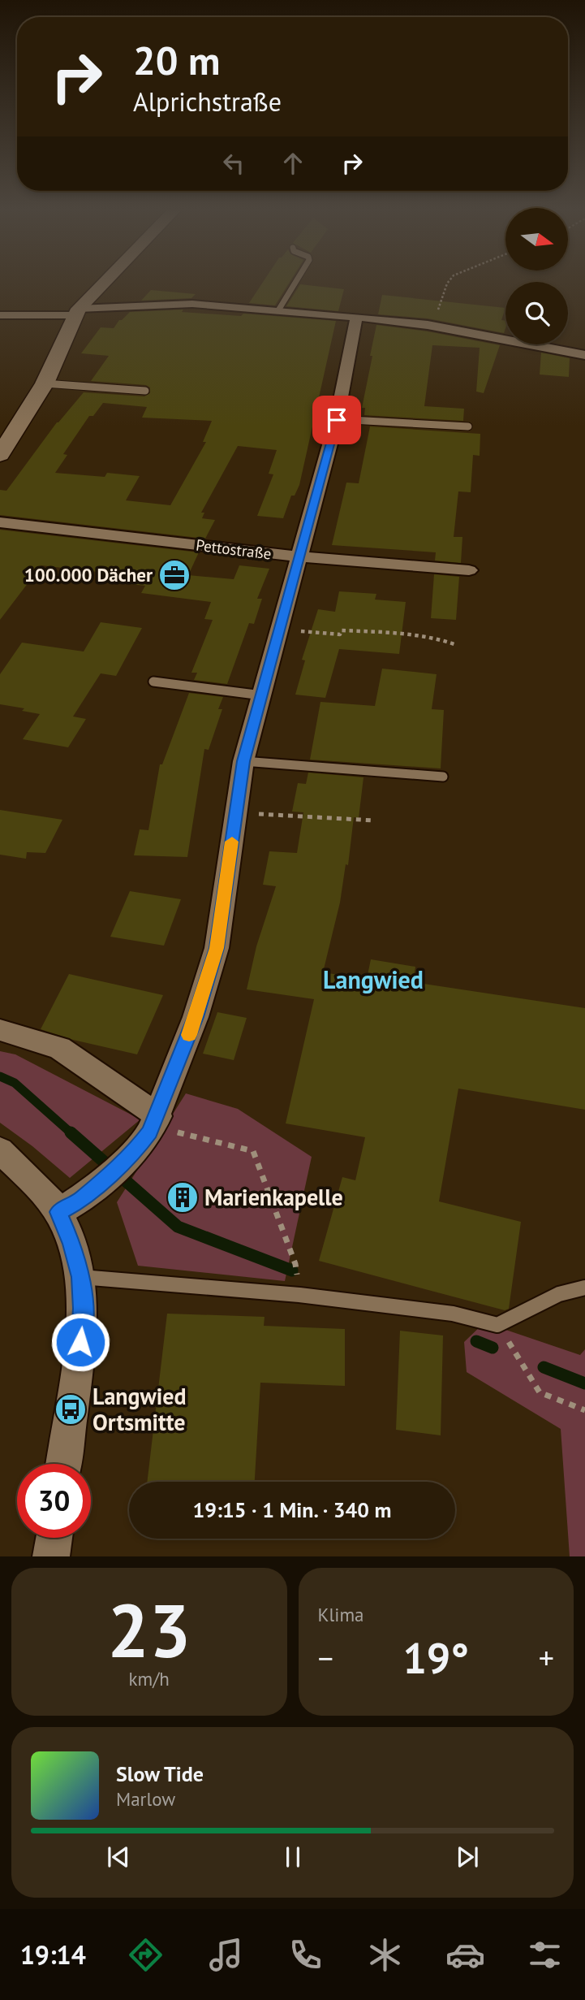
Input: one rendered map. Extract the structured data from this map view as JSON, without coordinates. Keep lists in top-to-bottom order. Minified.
{"streets":{"street":["Pettostraße"]},"districts":["Langwied"],"places":{"office":["100.000 Dächer"],"building":["Marienkapelle"],"bus stop":["Langwied Ortsmitte"]},"north":"right","page":{"turn":["20 m","Alprichstraße"],"limit":"30","trip":"19:15 · 1 Min. · 340 m","tile":[["23","km/h"],"Klima"],"heat":["−","19°","+"],"song":["Slow Tide","Marlow"],"tabs":"19:14"}}
